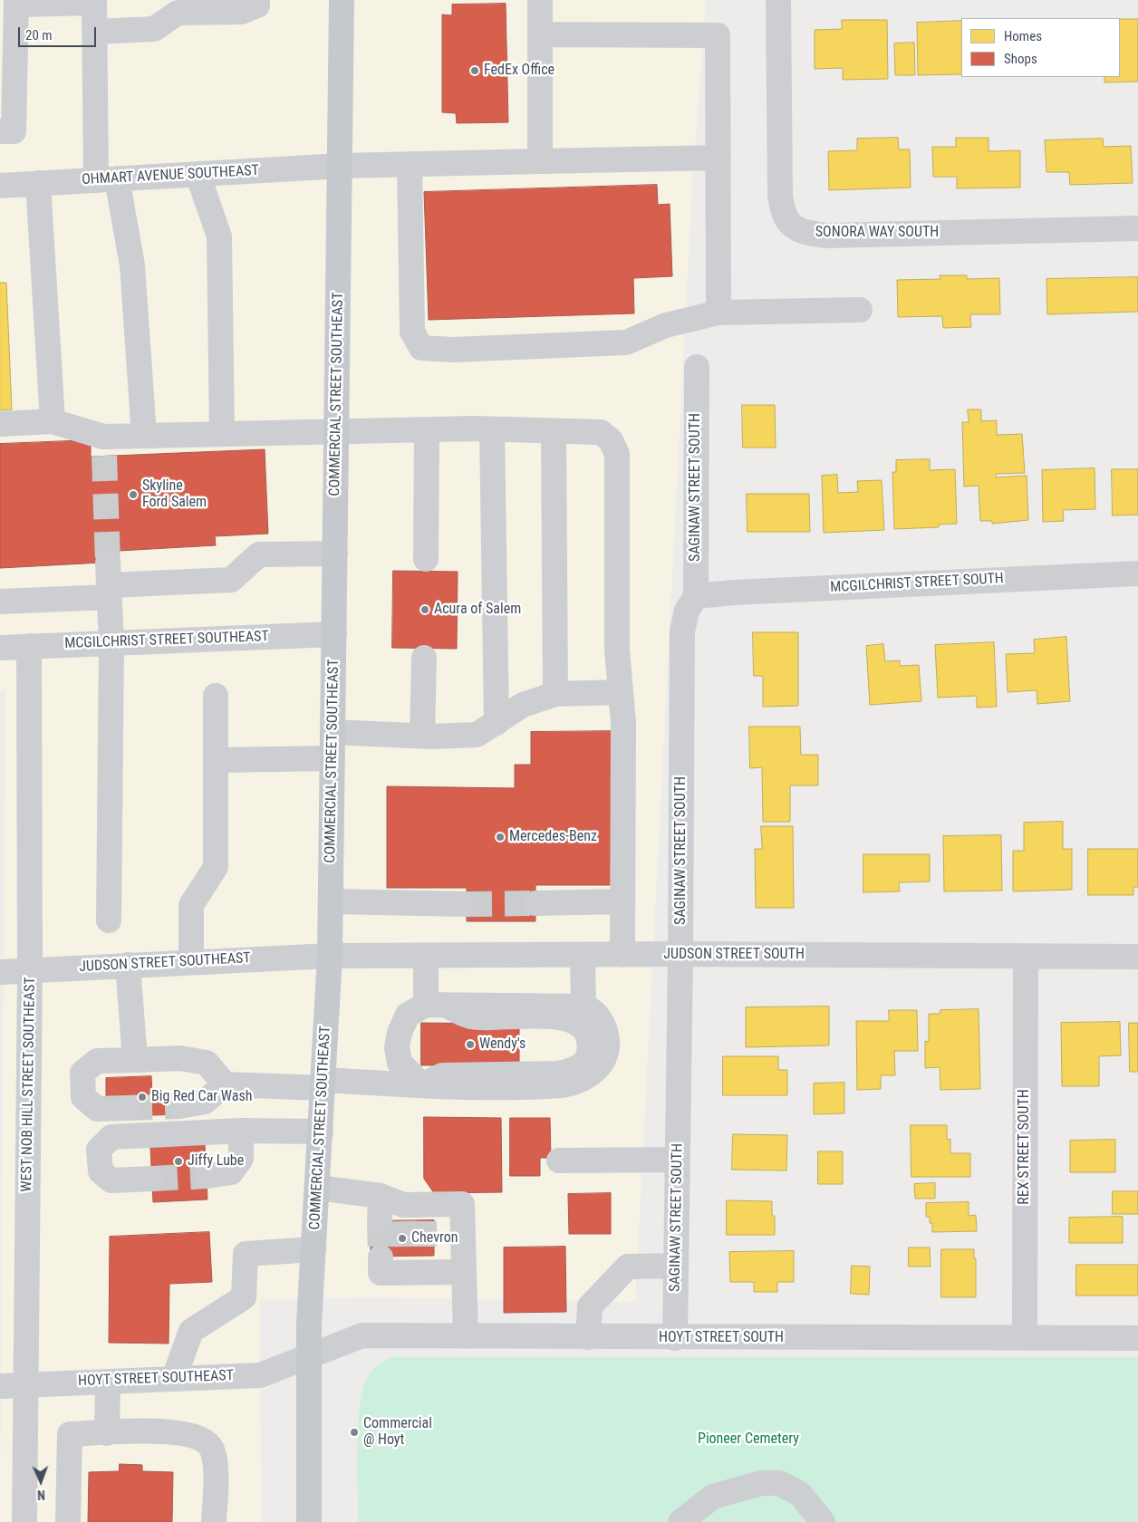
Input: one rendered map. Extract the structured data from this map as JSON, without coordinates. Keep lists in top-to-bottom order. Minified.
{"streets":{"main road":["COMMERCIAL STREET SOUTHEAST"],"street":["OHMART AVENUE SOUTHEAST","SONORA WAY SOUTH","SAGINAW STREET SOUTH","MCGILCHRIST STREET SOUTH","MCGILCHRIST STREET SOUTHEAST","JUDSON STREET SOUTH","JUDSON STREET SOUTHEAST","WEST NOB HILL STREET SOUTHEAST","REX STREET SOUTH","HOYT STREET SOUTH","HOYT STREET SOUTHEAST"]},"crossings":[["OHMART AVENUE SOUTHEAST","COMMERCIAL STREET SOUTHEAST"],["COMMERCIAL STREET SOUTHEAST","MCGILCHRIST STREET SOUTHEAST"],["COMMERCIAL STREET SOUTHEAST","JUDSON STREET SOUTH"],["COMMERCIAL STREET SOUTHEAST","JUDSON STREET SOUTHEAST"],["COMMERCIAL STREET SOUTHEAST","HOYT STREET SOUTH"],["COMMERCIAL STREET SOUTHEAST","HOYT STREET SOUTHEAST"],["SAGINAW STREET SOUTH","MCGILCHRIST STREET SOUTH"],["SAGINAW STREET SOUTH","JUDSON STREET SOUTH"],["SAGINAW STREET SOUTH","HOYT STREET SOUTH"],["MCGILCHRIST STREET SOUTHEAST","WEST NOB HILL STREET SOUTHEAST"],["JUDSON STREET SOUTH","JUDSON STREET SOUTHEAST"],["JUDSON STREET SOUTH","REX STREET SOUTH"],["JUDSON STREET SOUTHEAST","WEST NOB HILL STREET SOUTHEAST"],["WEST NOB HILL STREET SOUTHEAST","HOYT STREET SOUTHEAST"],["REX STREET SOUTH","HOYT STREET SOUTH"],["HOYT STREET SOUTH","HOYT STREET SOUTHEAST"]],"parks":["Pioneer Cemetery"],"places":["FedEx Office","Skyline Ford Salem","Acura of Salem","Mercedes-Benz","Wendy's","Big Red Car Wash","Jiffy Lube","Chevron","Commercial @ Hoyt"],"legend":["Homes","Shops"],"scale_bar":"20 m","north":"bottom"}
